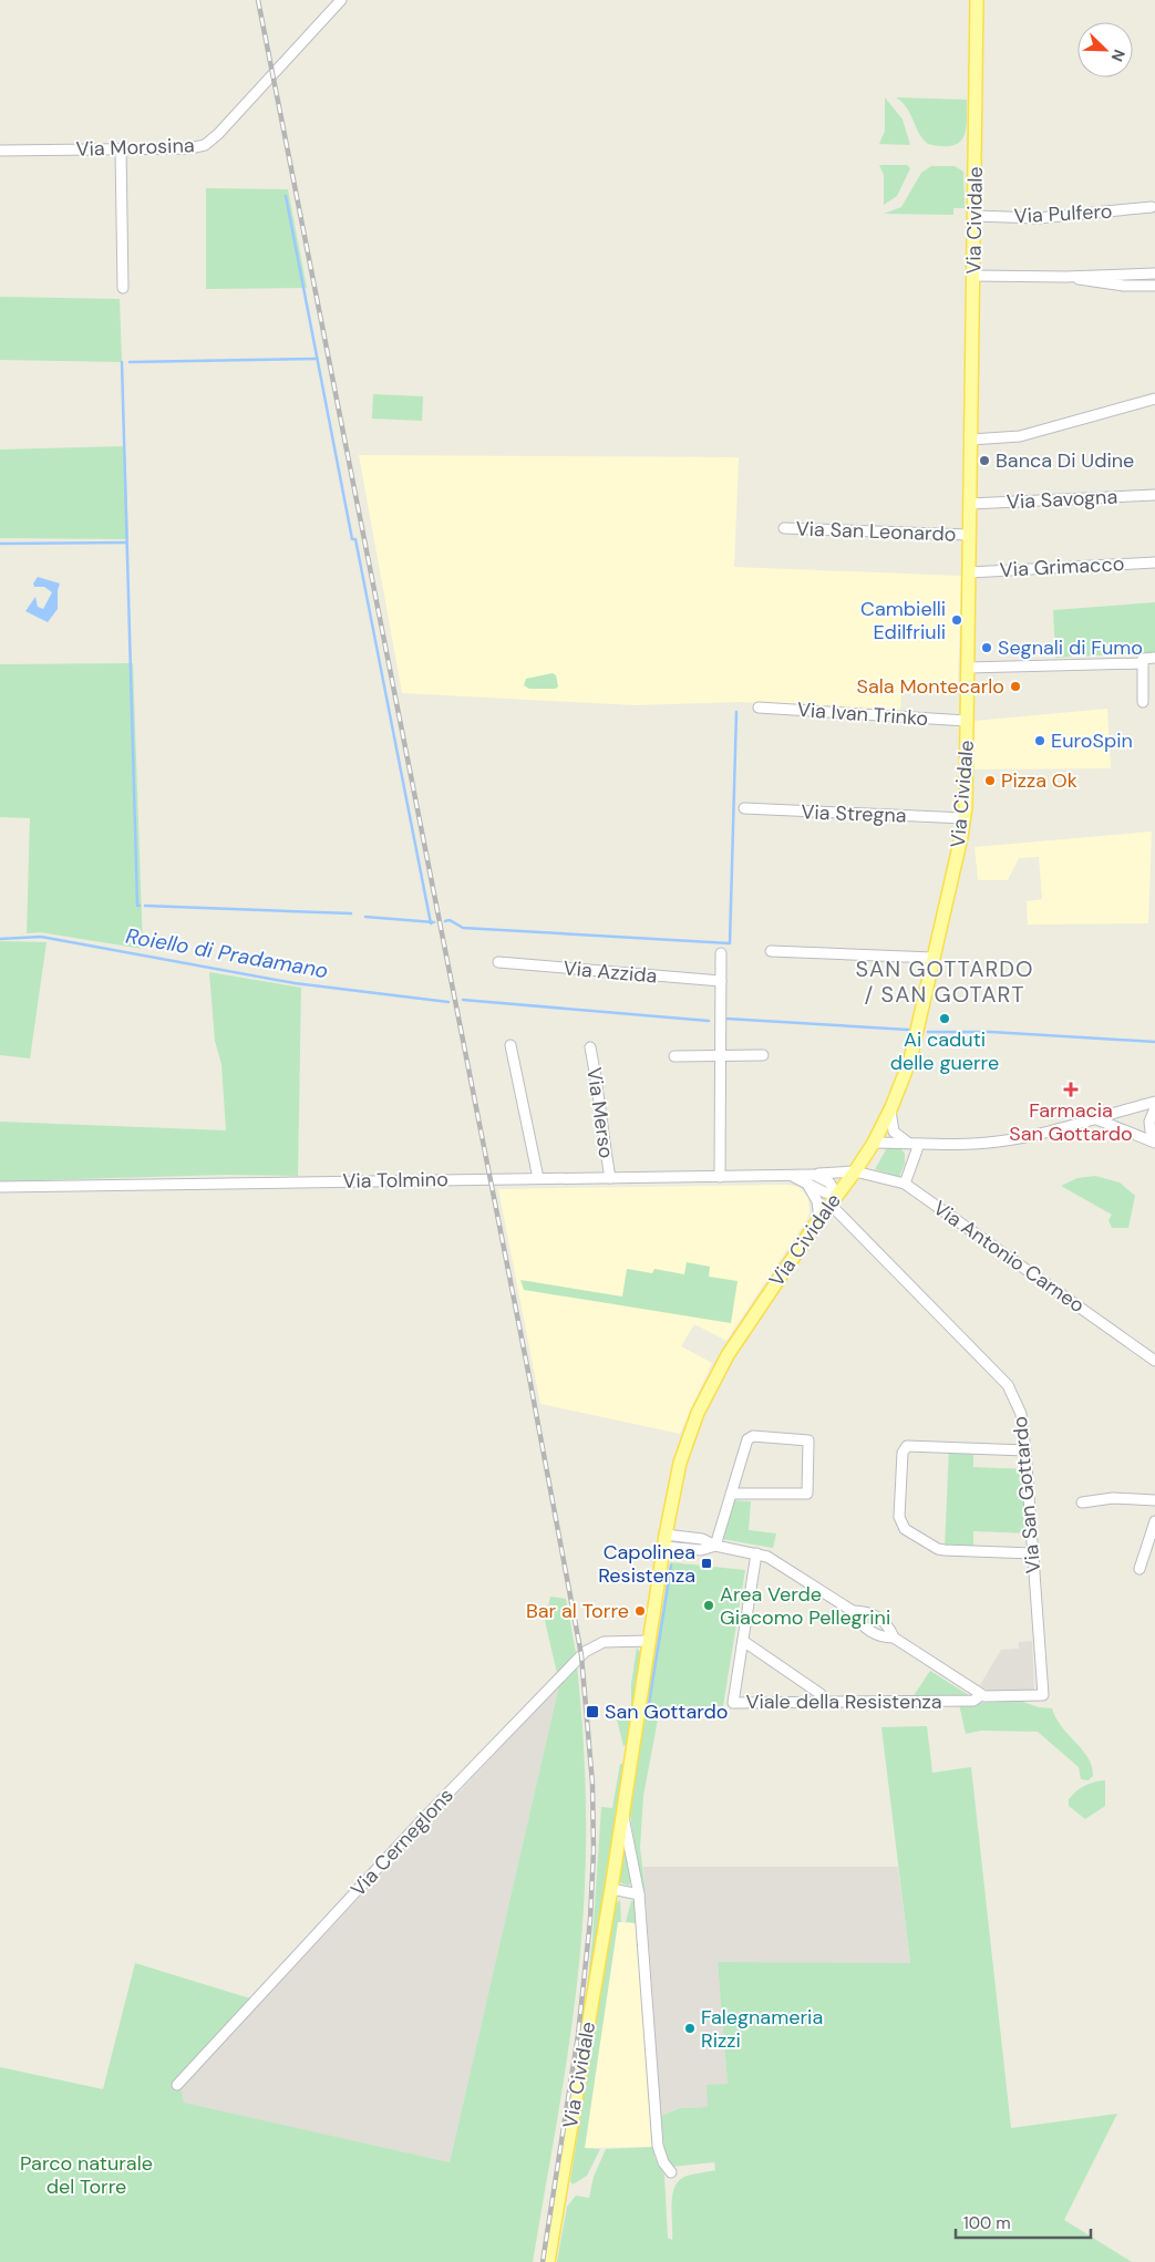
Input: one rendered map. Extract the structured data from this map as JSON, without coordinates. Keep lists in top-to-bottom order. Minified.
{"streets":{"main road":["Via Cividale"],"street":["Via Morosina","Via Pulfero","Via Savogna","Via San Leonardo","Via Grimacco","Via Ivan Trinko","Via Stregna","Via Azzida","Via Merso","Via Tolmino","Via Antonio Carneo","Via San Gottardo","Viale della Resistenza","Via Cerneglons"]},"crossings":[["Via Pulfero","Via Cividale"],["Via Cividale","Via Savogna"],["Via Cividale","Via San Leonardo"],["Via Cividale","Via Grimacco"],["Via Cividale","Via Ivan Trinko"],["Via Cividale","Via Stregna"],["Via Cividale","Via Tolmino"],["Via Cividale","Via Antonio Carneo"],["Via Cividale","Via San Gottardo"],["Via Cividale","Viale della Resistenza"],["Via Cividale","Via Cerneglons"],["Via Merso","Via Tolmino"],["Via Tolmino","Via Antonio Carneo"],["Via Tolmino","Via San Gottardo"],["Via San Gottardo","Viale della Resistenza"]],"districts":["SAN GOTTARDO / SAN GOTART"],"water":["Roiello di Pradamano"],"parks":["Parco naturale del Torre"],"places":{"other":["Banca Di Udine","Cambielli Edilfriuli","Segnali di Fumo","Sala Montecarlo","EuroSpin","Pizza Ok","Ai caduti delle guerre","Area Verde Giacomo Pellegrini","Bar al Torre","Falegnameria Rizzi"],"health":["Farmacia San Gottardo"],"transit":["Capolinea Resistenza","San Gottardo"]},"scale_bar":"100 m","north":"bottom right"}
